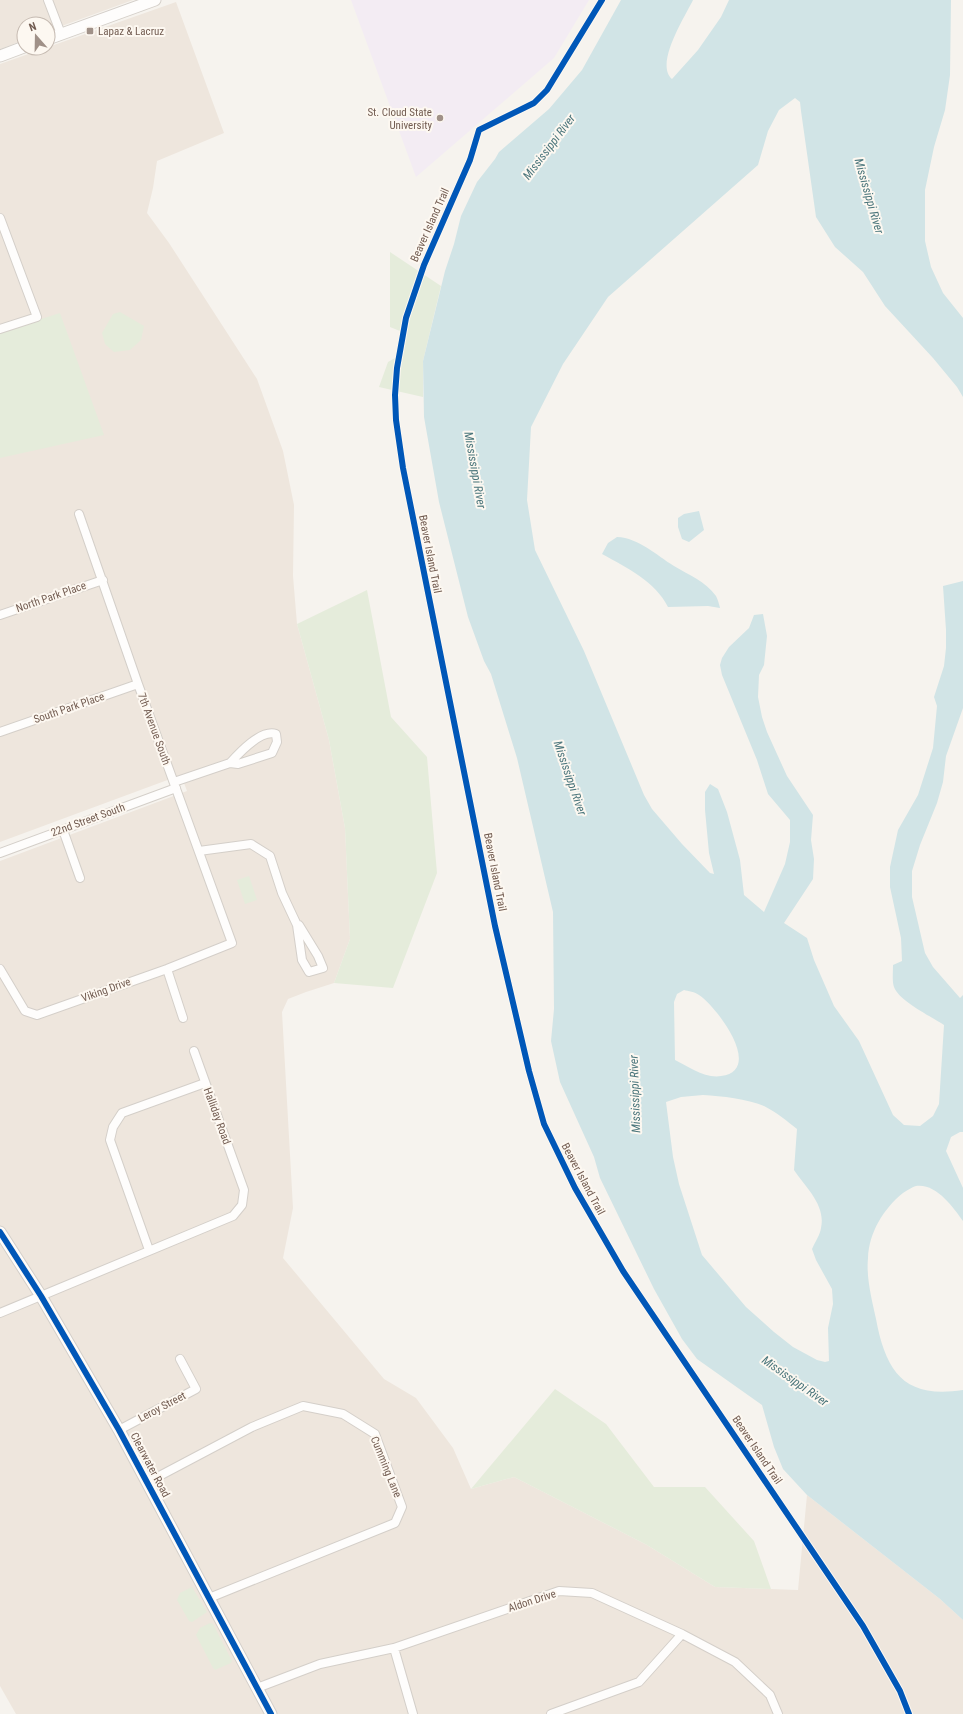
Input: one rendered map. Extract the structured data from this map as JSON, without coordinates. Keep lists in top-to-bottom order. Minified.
{"streets":{"street":["North Park Place","South Park Place","7th Avenue South","22nd Street South","Viking Drive","Halliday Road","Leroy Street","Clearwater Road","Cumming Lane","Aldon Drive"],"cycle path":["Beaver Island Trail"]},"crossings":[["North Park Place","7th Avenue South"],["South Park Place","7th Avenue South"],["7th Avenue South","22nd Street South"],["7th Avenue South","Viking Drive"],["Halliday Road","Clearwater Road"],["Leroy Street","Clearwater Road"],["Clearwater Road","Cumming Lane"],["Clearwater Road","Aldon Drive"]],"water":["Mississippi River"],"places":{"transit":["Lapaz & Lacruz"],"other":["St. Cloud State University"]},"north":"top"}
